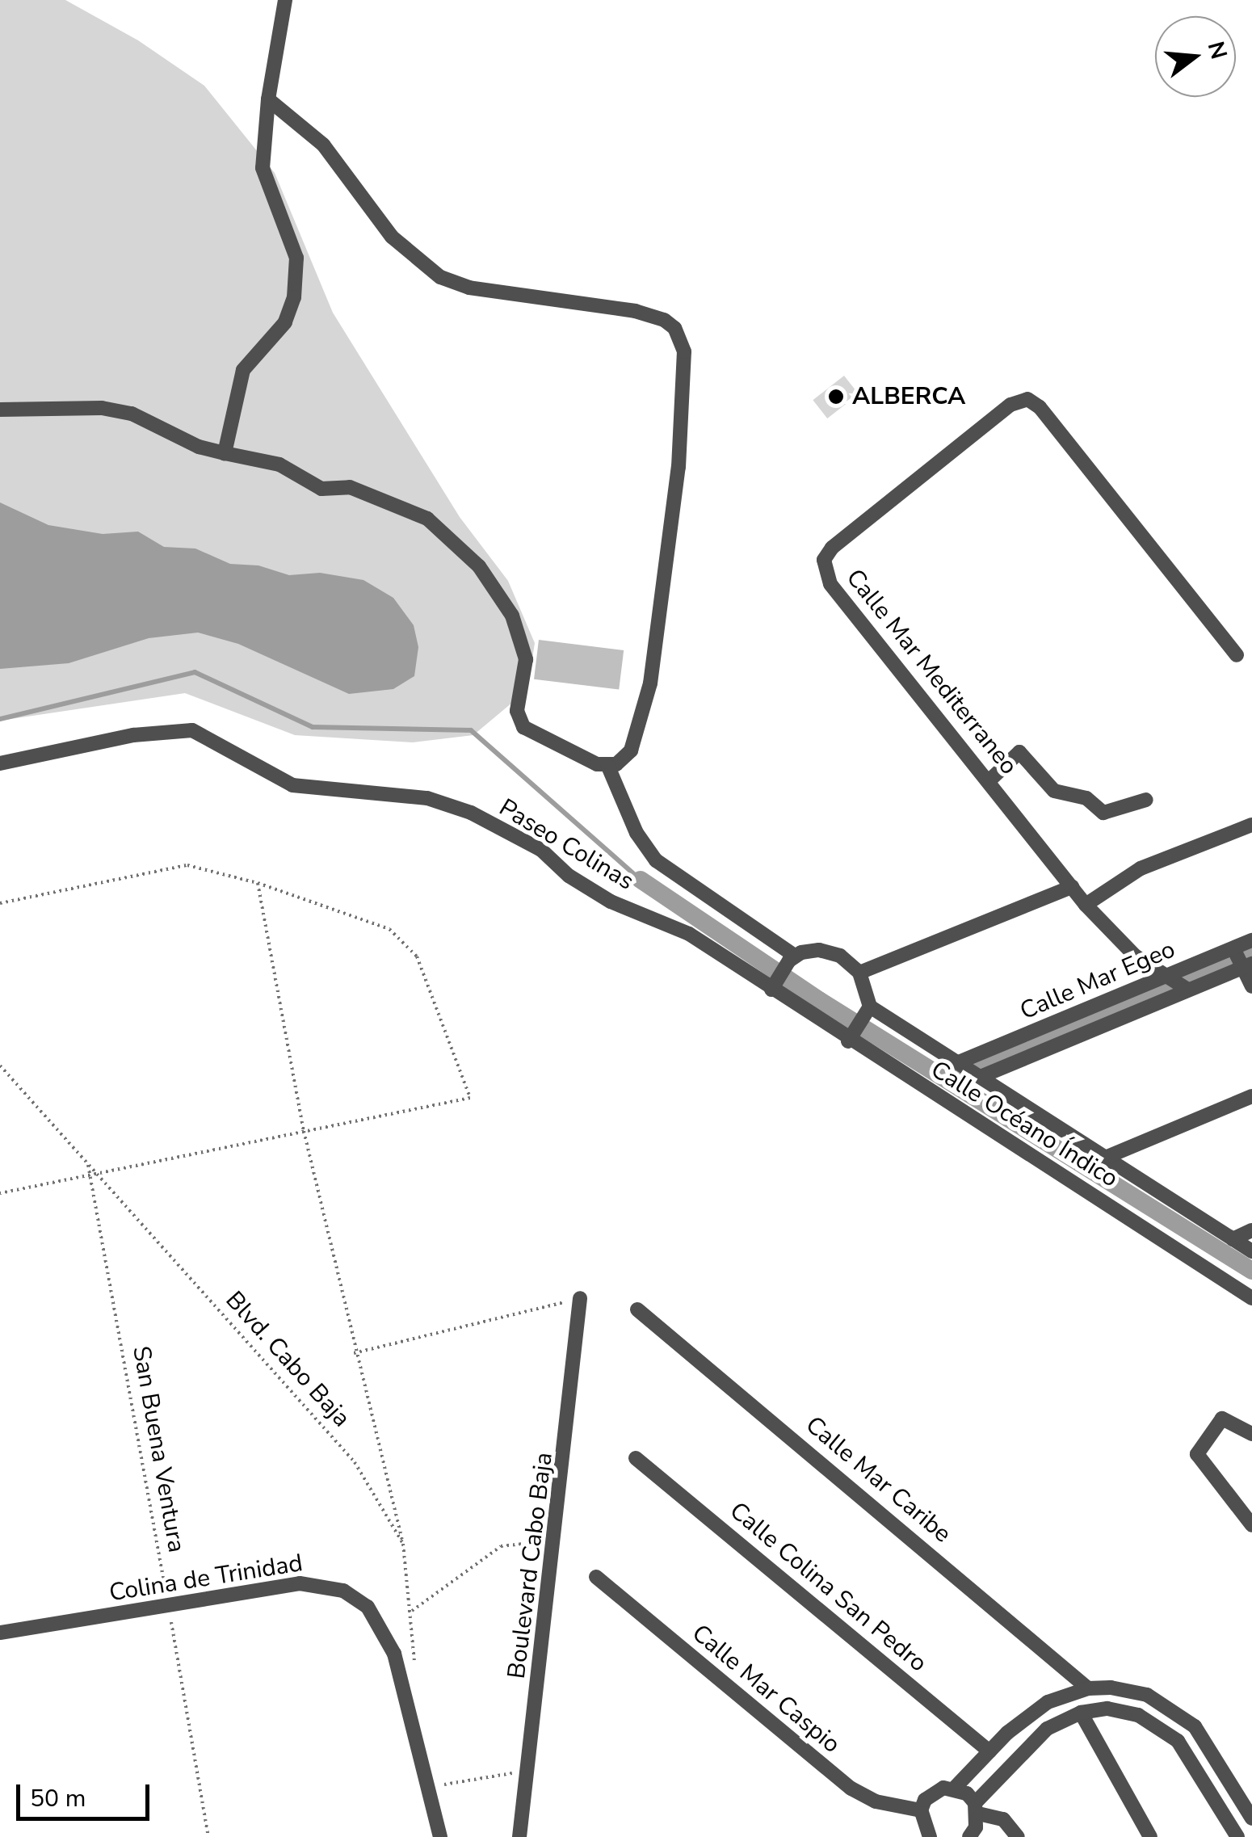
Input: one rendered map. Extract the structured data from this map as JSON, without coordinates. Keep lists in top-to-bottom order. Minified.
{"streets":{"street":["Calle Mar Mediterraneo","Paseo Colinas","Calle Mar Egeo","Calle Océano Índico","Calle Mar Caribe","Boulevard Cabo Baja","Colina de Trinidad","Calle Colina San Pedro","Calle Mar Caspio"],"path":["Blvd. Cabo Baja","San Buena Ventura"]},"crossings":[["Calle Mar Mediterraneo","Calle Mar Egeo"],["Paseo Colinas","Calle Océano Índico"],["Calle Mar Egeo","Calle Océano Índico"],["Blvd. Cabo Baja","San Buena Ventura"],["San Buena Ventura","Colina de Trinidad"]],"places":["ALBERCA"],"scale_bar":"50 m","north":"right"}
